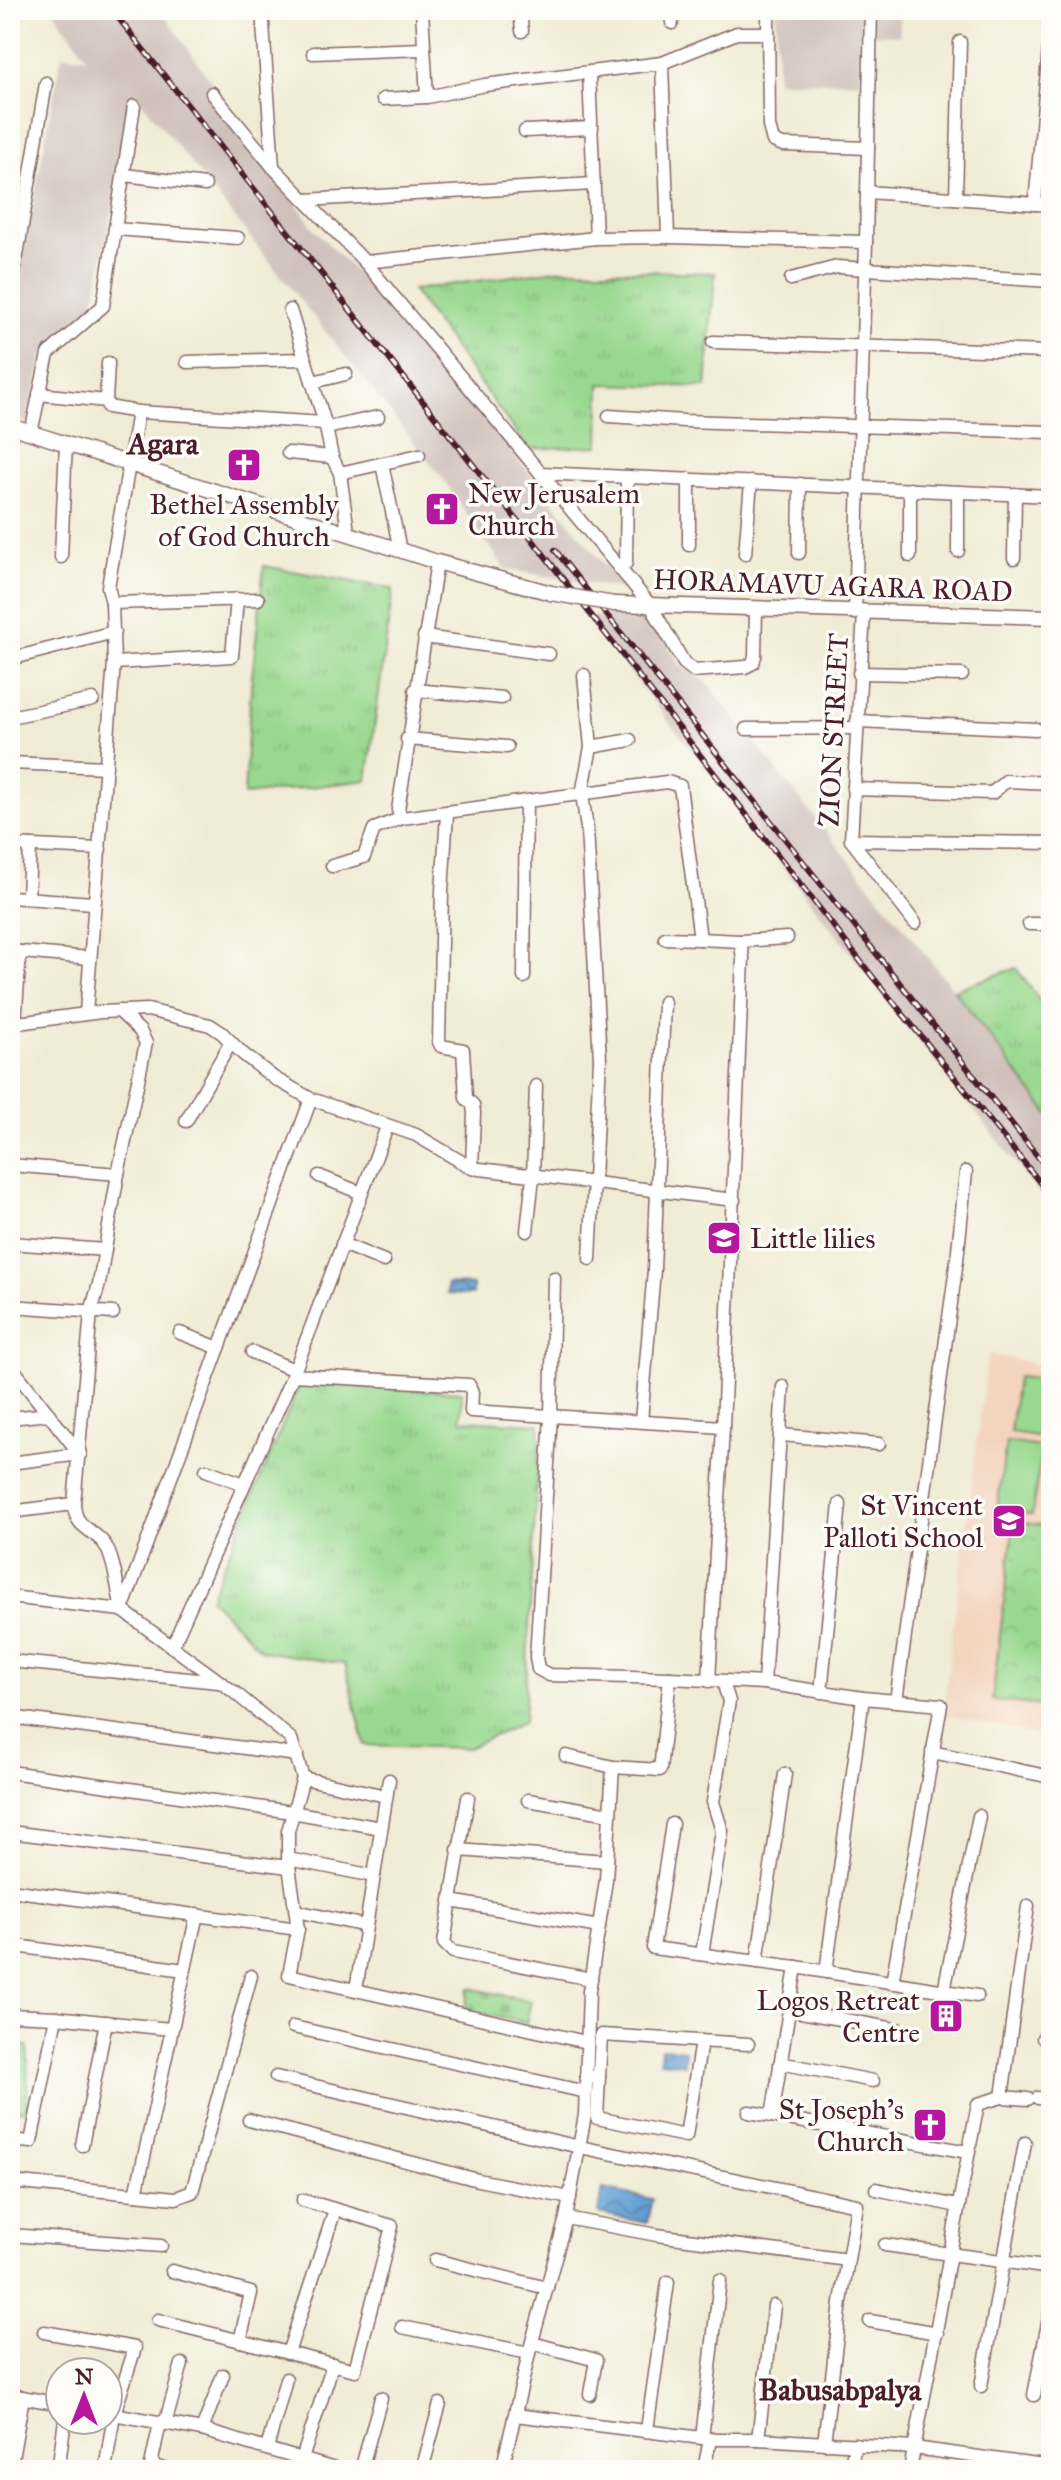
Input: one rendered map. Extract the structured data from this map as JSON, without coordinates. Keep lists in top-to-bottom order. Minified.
{"streets":{"street":["HORAMAVU AGARA ROAD","ZION STREET"]},"crossings":[["HORAMAVU AGARA ROAD","ZION STREET"]],"districts":["Agara","Babusabpalya"],"places":{"church":["Bethel Assembly of God Church","New Jerusalem Church","St Joseph's Church"],"school or university":["Little lilies","St Vincent Palloti School"],"building":["Logos Retreat Centre"]},"north":"top"}
